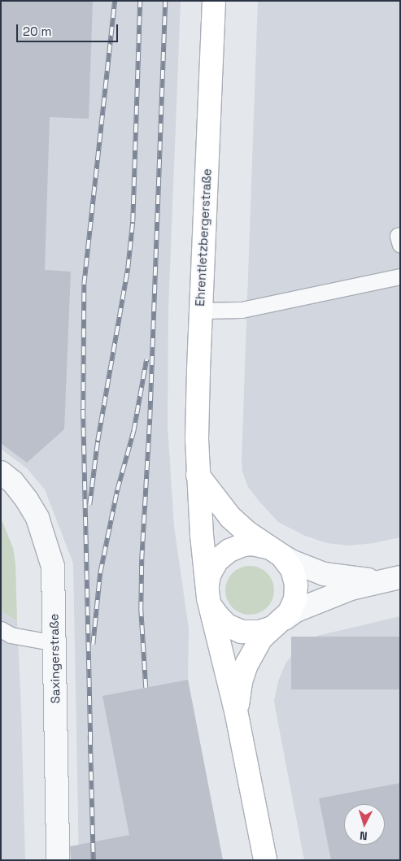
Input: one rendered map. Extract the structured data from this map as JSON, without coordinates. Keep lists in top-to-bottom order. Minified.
{"streets":{"street":["Ehrentletzbergerstraße","Saxingerstraße"]},"scale_bar":"20 m","north":"bottom"}
